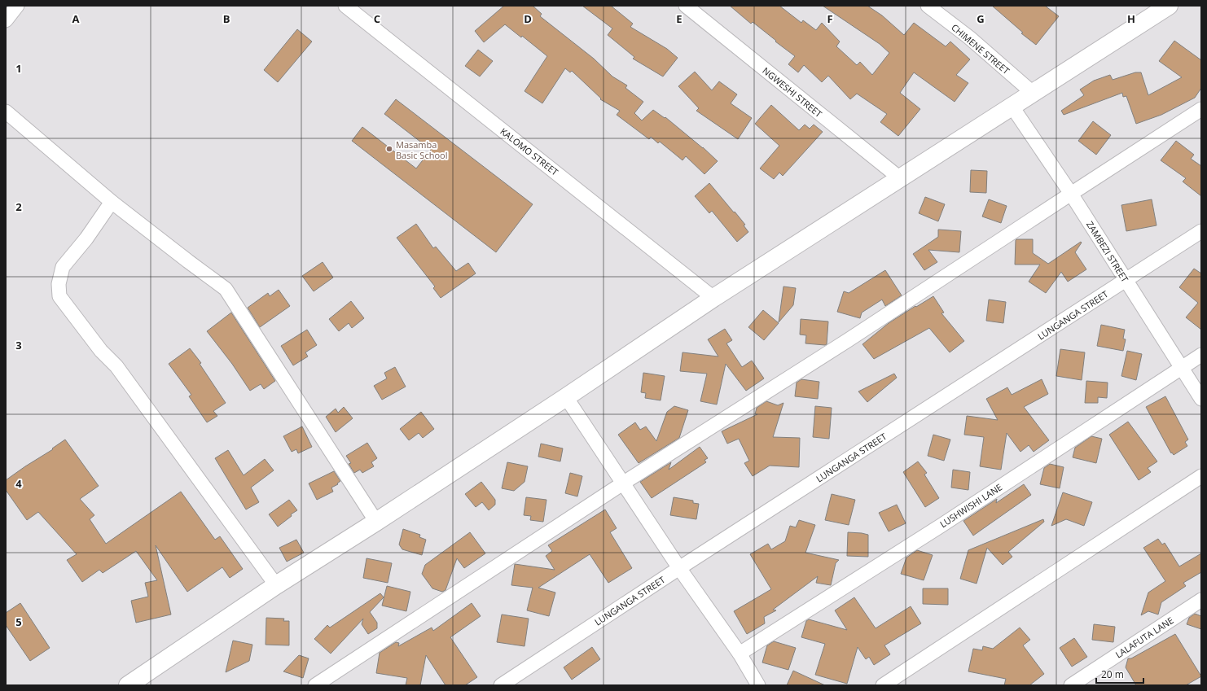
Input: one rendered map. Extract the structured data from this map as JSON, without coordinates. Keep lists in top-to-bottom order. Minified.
{"streets":{"street":["CHIMENE STREET","NGWESHI STREET","KALOMO STREET","ZAMBEZI STREET","LUNGANGA STREET","LUSHWISHI LANE","LALAFUTA LANE"]},"crossings":[["ZAMBEZI STREET","LUNGANGA STREET"],["ZAMBEZI STREET","LUSHWISHI LANE"]],"places":["Masamba Basic School"],"scale_bar":"20 m","grid":{"columns":["A","B","C","D","E","F","G","H"],"rows":["1","2","3","4","5"]}}
